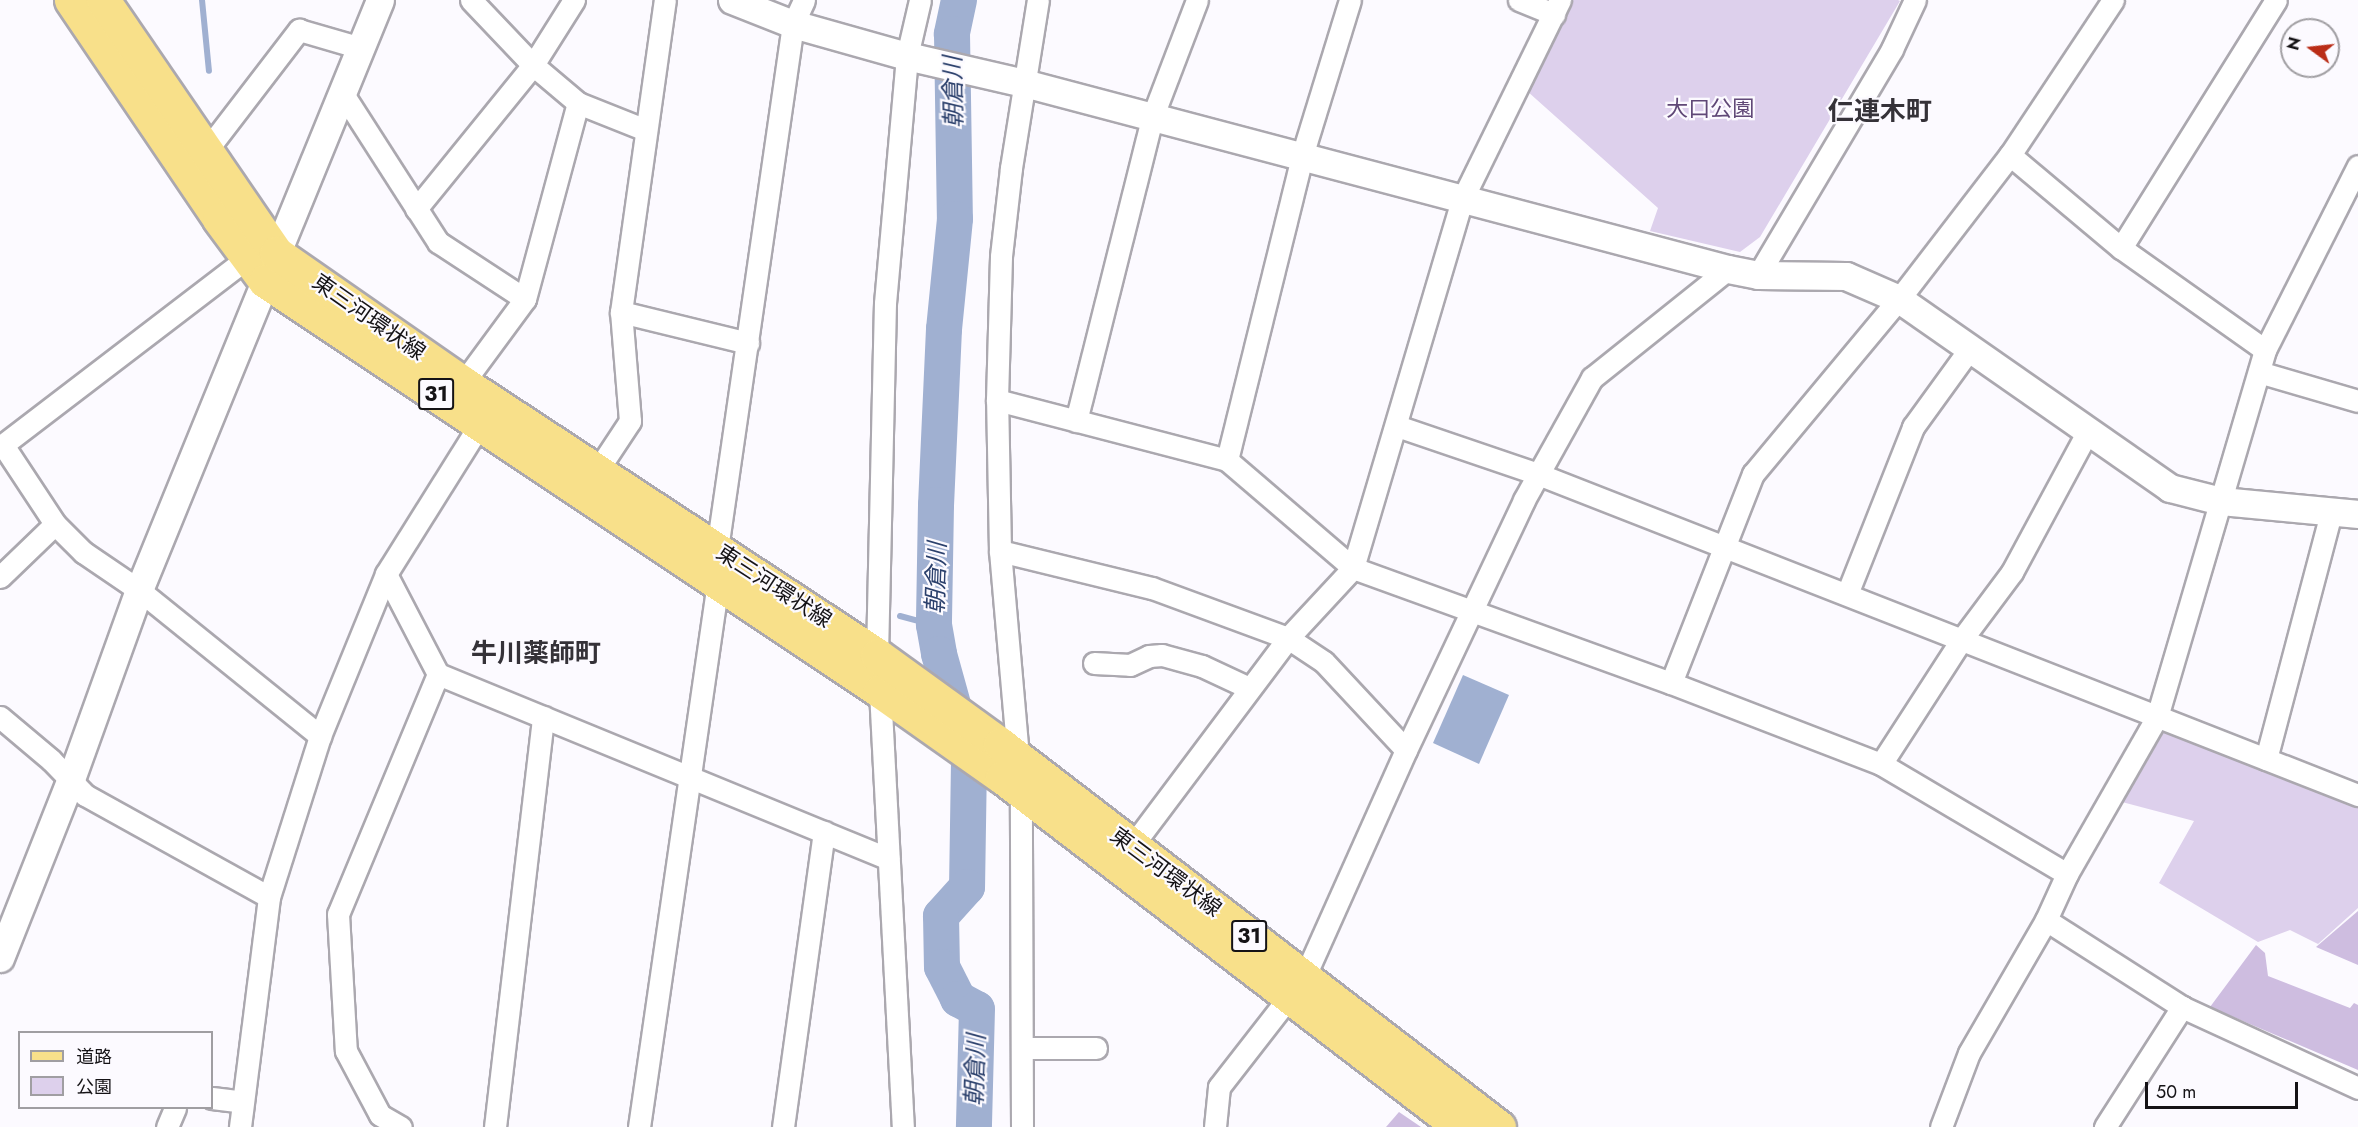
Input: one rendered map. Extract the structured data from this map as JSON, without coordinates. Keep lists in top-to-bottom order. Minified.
{"streets":{"main road":["東三河環状線","31"]},"districts":["仁連木町","牛川薬師町"],"water":["朝倉川"],"parks":["大口公園"],"legend":["道路","公園"],"scale_bar":"50 m","north":"left"}
